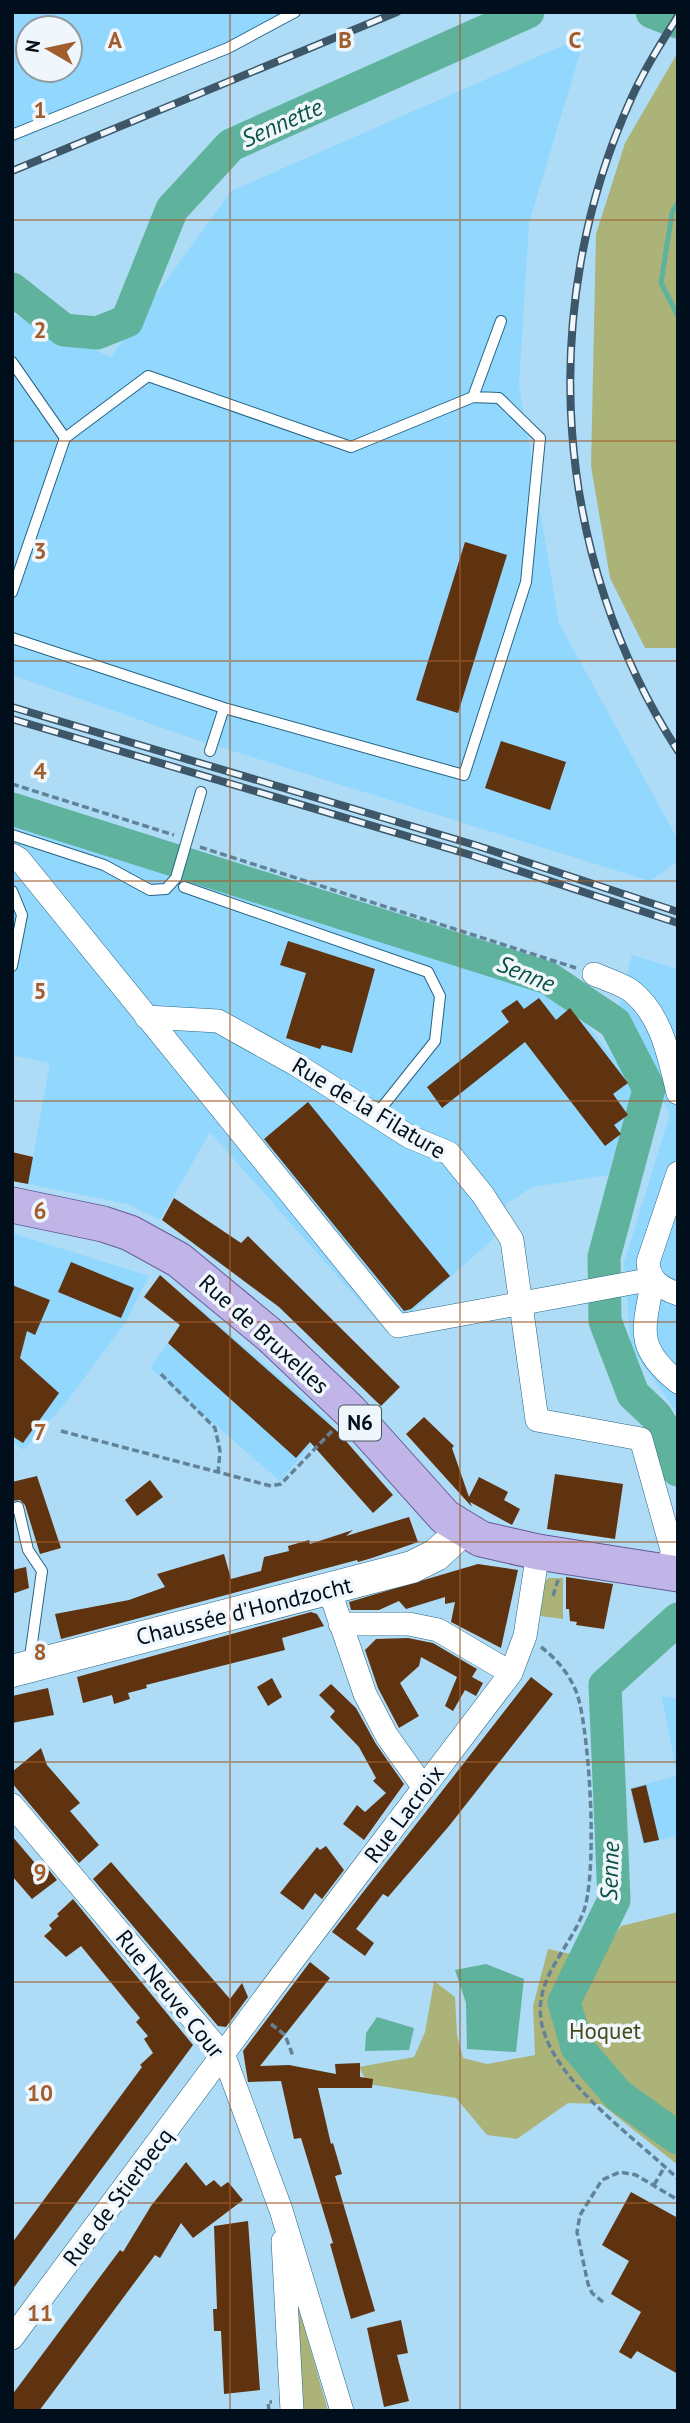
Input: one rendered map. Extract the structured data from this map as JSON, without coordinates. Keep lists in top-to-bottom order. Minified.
{"streets":{"main road":["Rue de Bruxelles","N6","Chaussée d'Hondzocht"],"street":["Rue de la Filature","Rue Lacroix","Rue Neuve Cour","Rue de Stierbecq"]},"crossings":[["Rue de la Filature","Rue de Bruxelles"],["Rue de Bruxelles","Chaussée d'Hondzocht"],["Rue de Bruxelles","Rue Lacroix"],["Rue Lacroix","Rue Neuve Cour"],["Rue Lacroix","Rue de Stierbecq"],["Rue Neuve Cour","Rue de Stierbecq"]],"water":["Sennette","Senne"],"parks":["Hoquet"],"north":"left","grid":{"columns":["A","B","C"],"rows":["1","2","3","4","5","6","7","8","9","10","11"]}}
